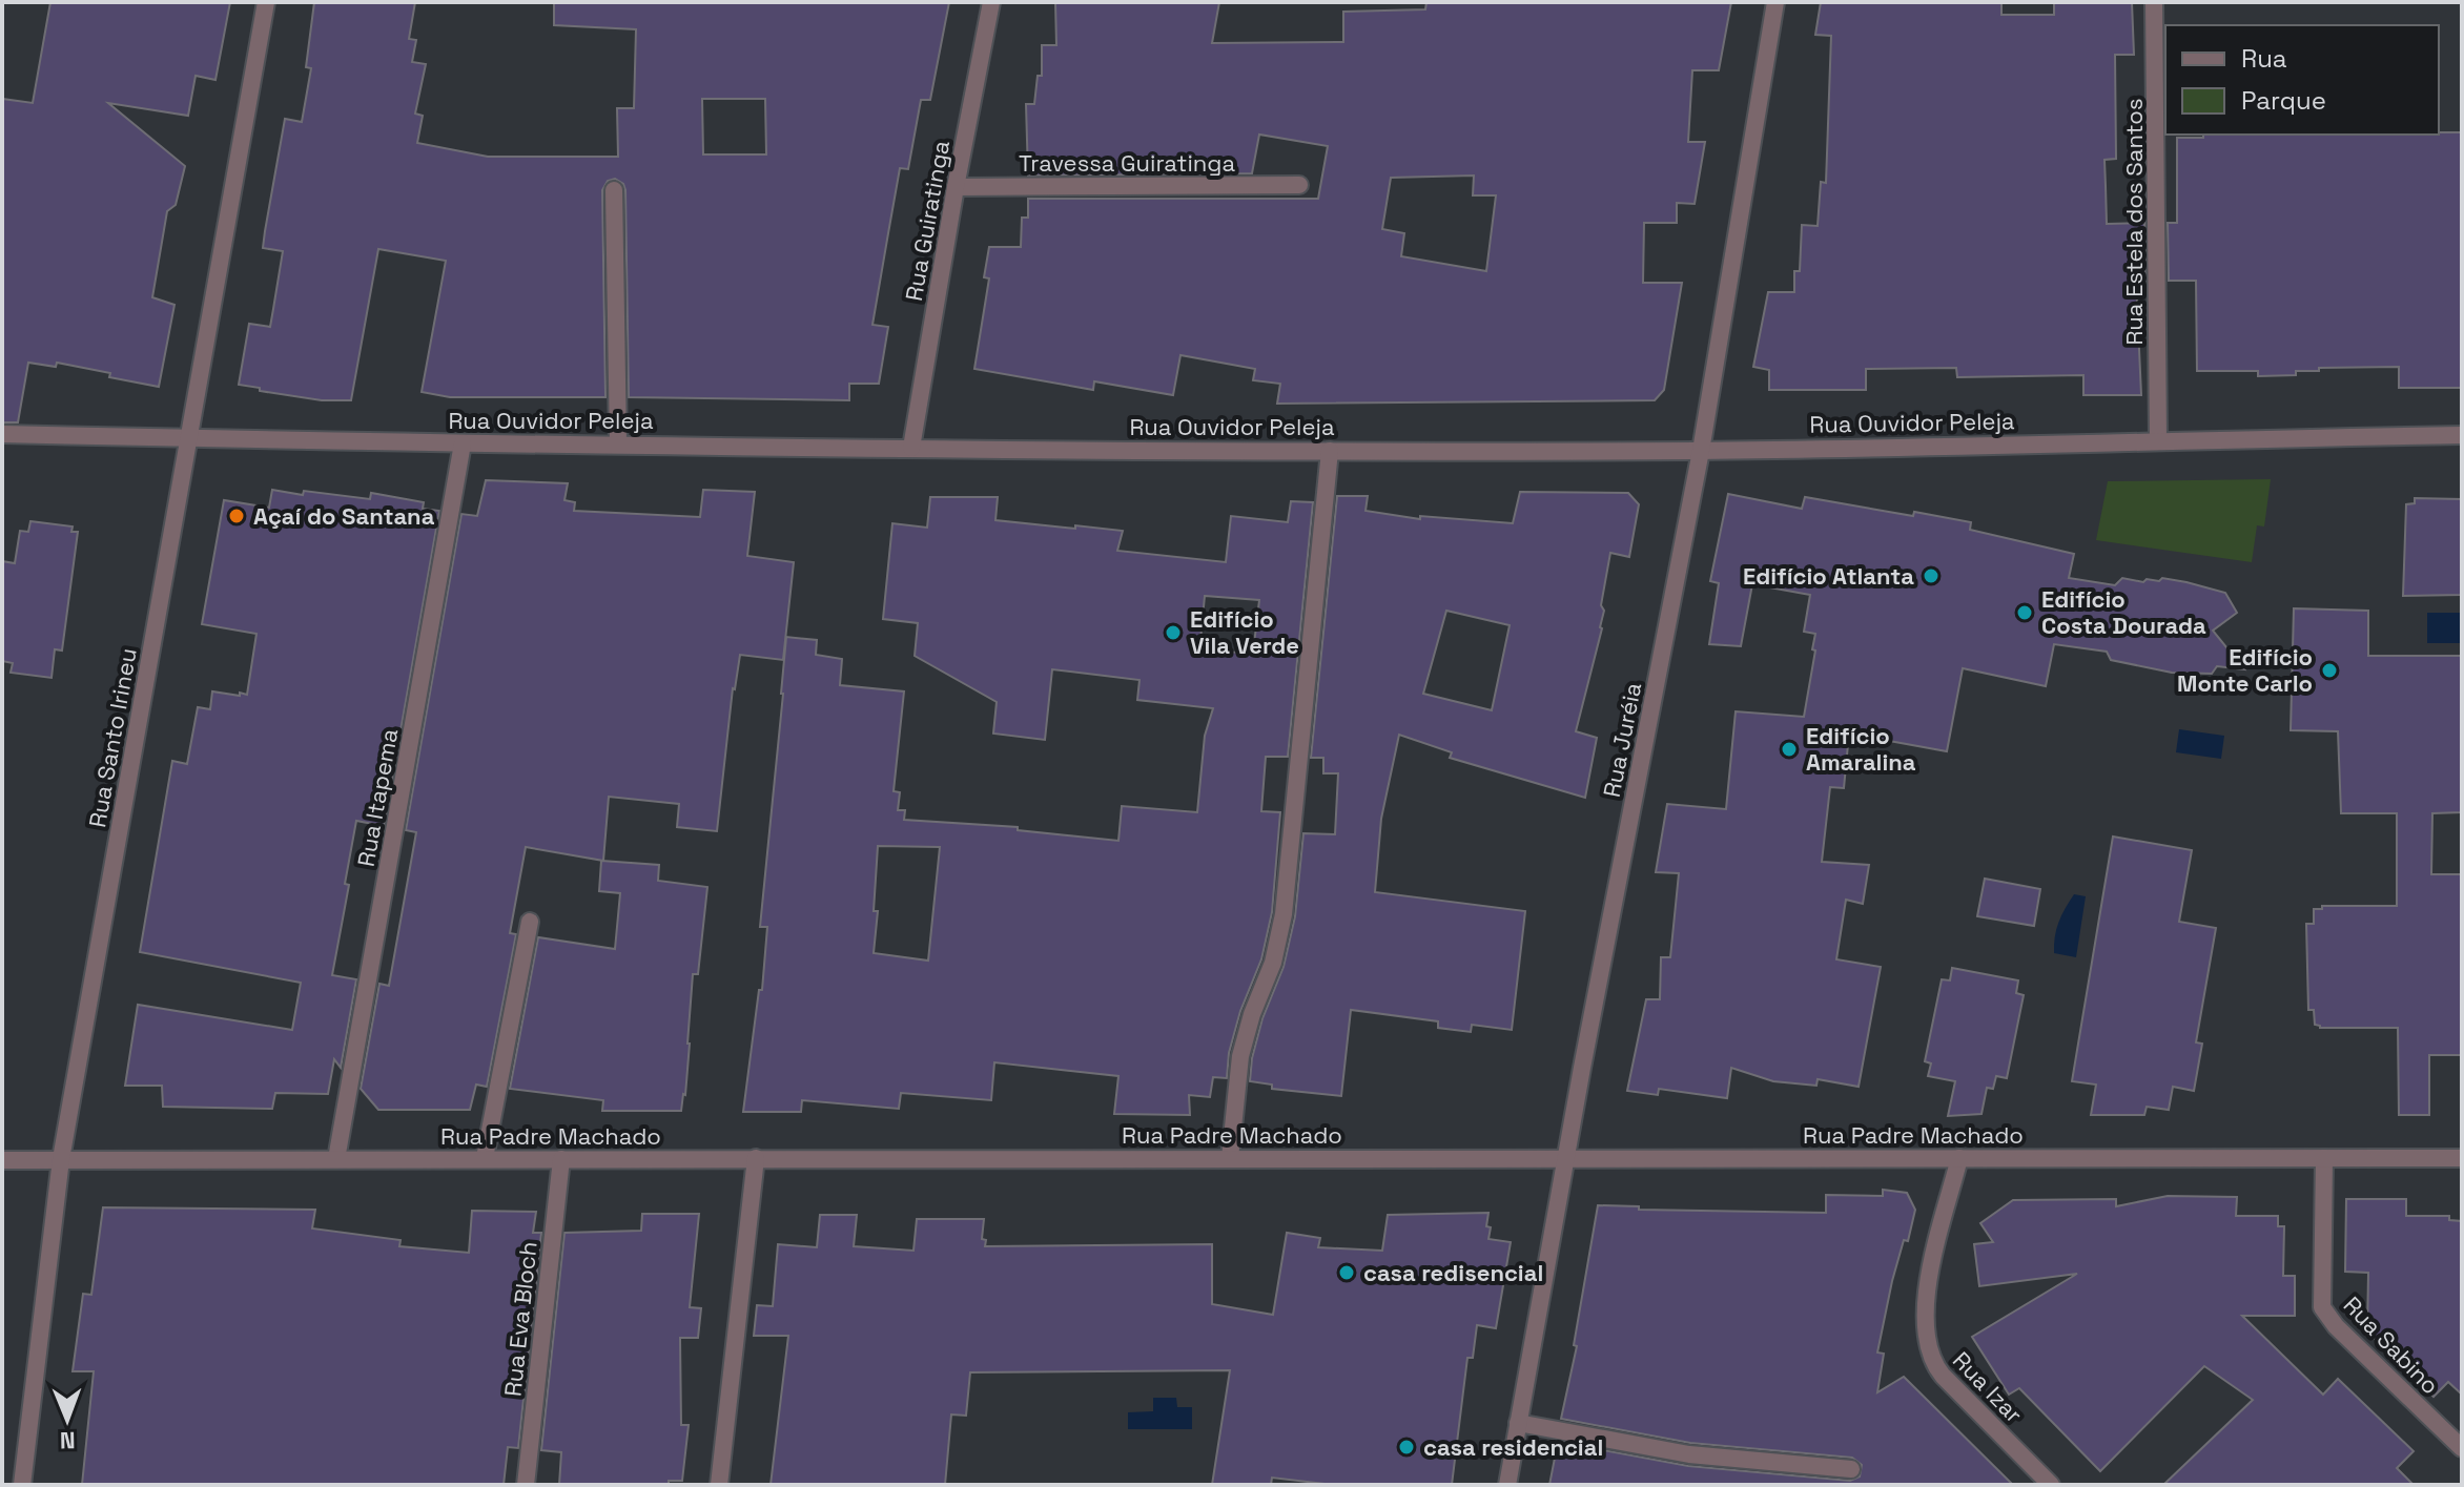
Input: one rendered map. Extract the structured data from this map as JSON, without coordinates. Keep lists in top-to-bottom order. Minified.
{"streets":{"street":["Travessa Guiratinga","Rua Guiratinga","Rua Estela dos Santos","Rua Ouvidor Peleja","Rua Santo Irineu","Rua Juréia","Rua Itapema","Rua Padre Machado","Rua Eva Bloch","Rua Sabino","Rua Izar"]},"crossings":[["Travessa Guiratinga","Rua Guiratinga"],["Rua Guiratinga","Rua Ouvidor Peleja"],["Rua Estela dos Santos","Rua Ouvidor Peleja"],["Rua Ouvidor Peleja","Rua Santo Irineu"],["Rua Ouvidor Peleja","Rua Juréia"],["Rua Ouvidor Peleja","Rua Itapema"],["Rua Santo Irineu","Rua Padre Machado"],["Rua Juréia","Rua Padre Machado"],["Rua Itapema","Rua Padre Machado"],["Rua Padre Machado","Rua Eva Bloch"],["Rua Padre Machado","Rua Sabino"],["Rua Padre Machado","Rua Izar"]],"places":["Açaí do Santana","Edifício Atlanta","Edifício Costa Dourada","Edifício Vila Verde","Edifício Monte Carlo","Edifício Amaralina","casa redisencial","casa residencial"],"legend":["Rua","Parque"],"north":"bottom"}
